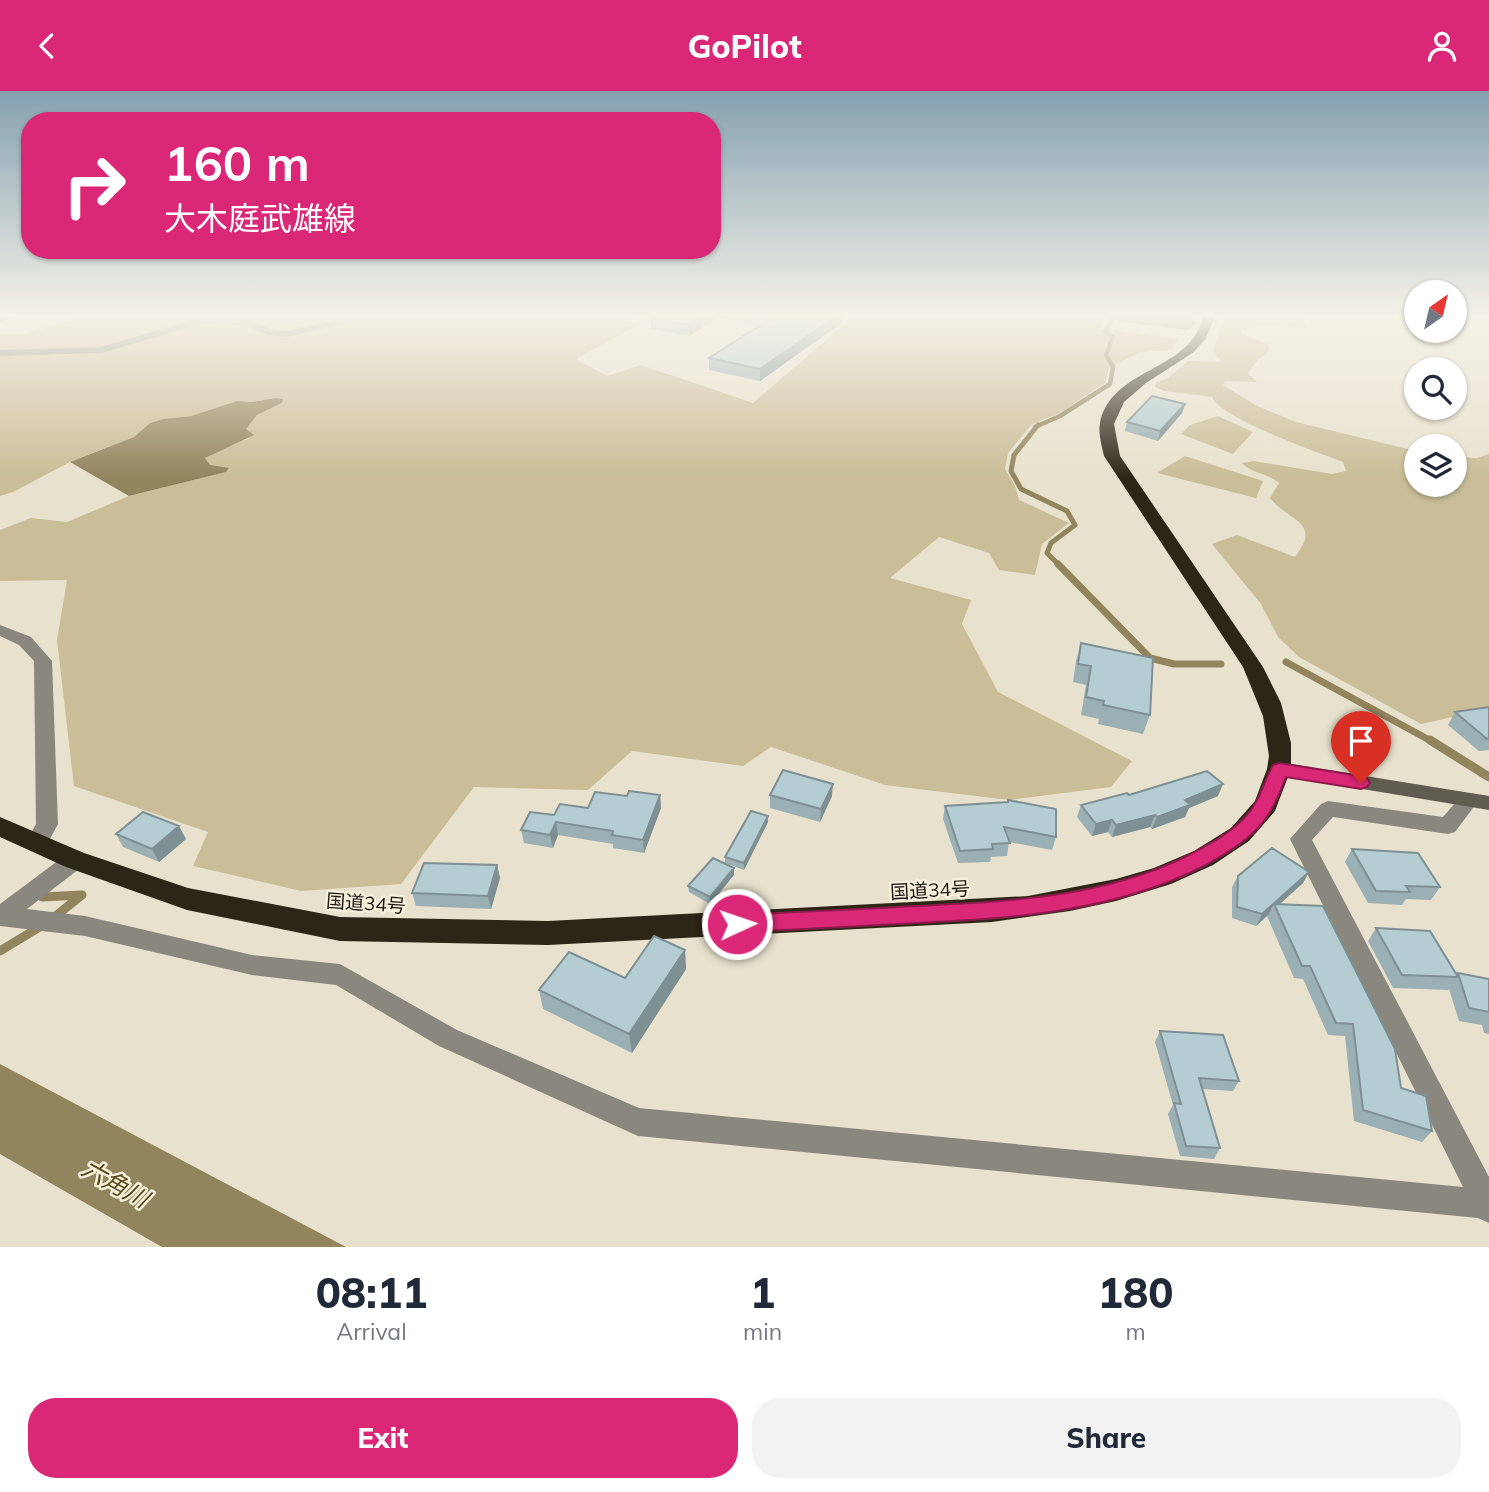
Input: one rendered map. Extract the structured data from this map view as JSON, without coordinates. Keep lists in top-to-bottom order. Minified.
{"streets":{"highway":["国道34号"]},"water":["六角川"],"north":"top right","page":{"header":"GoPilot","turn":["160 m","大木庭武雄線"],"eta":["08:11","Arrival","1","min","180","m"],"buttons":["Exit","Share"]}}
